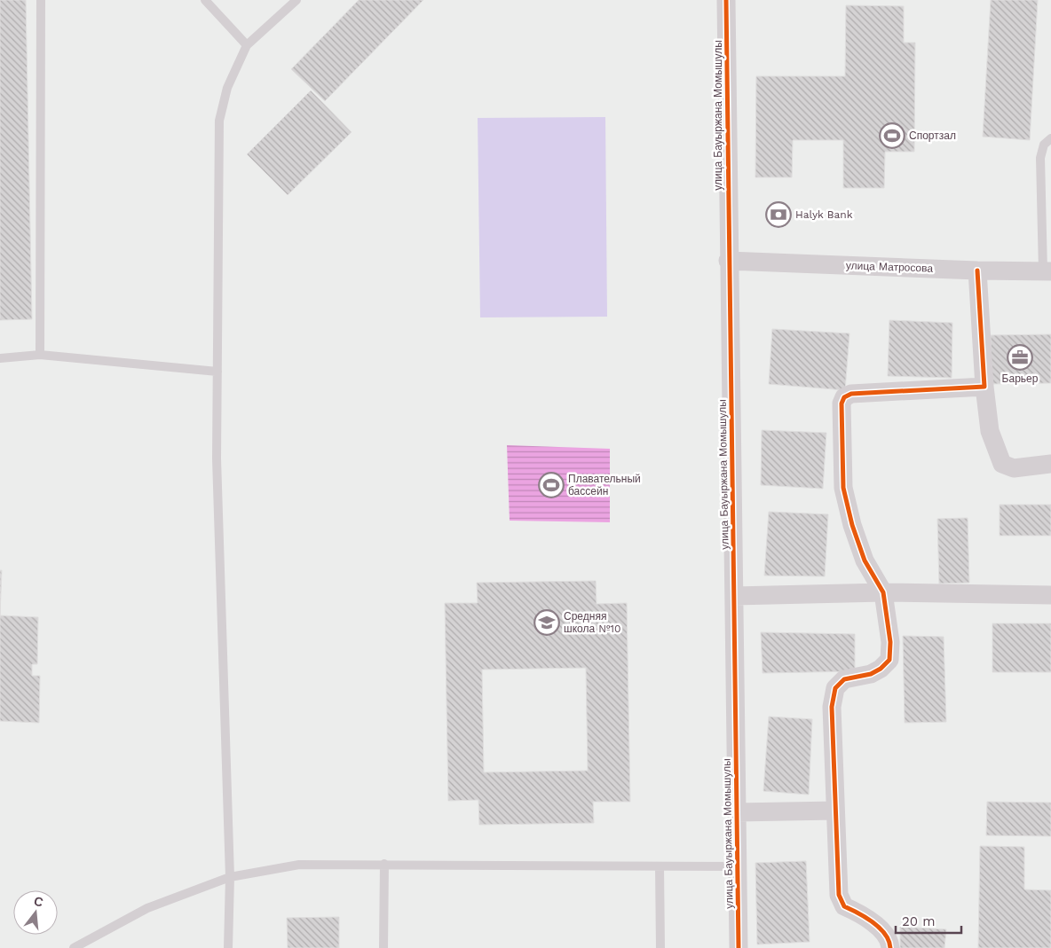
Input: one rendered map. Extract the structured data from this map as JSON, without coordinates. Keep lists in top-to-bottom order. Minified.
{"streets":{"street":["улица Бауыржана Момышулы","улица Матросова"]},"crossings":[["улица Бауыржана Момышулы","улица Матросова"]],"places":{"sports":["Спортзал","Плавательный бассейн"],"bank":["Halyk Bank"],"office":["Барьер"],"school or university":["Средняя школа №10"]},"scale_bar":"20 m","north":"top"}
